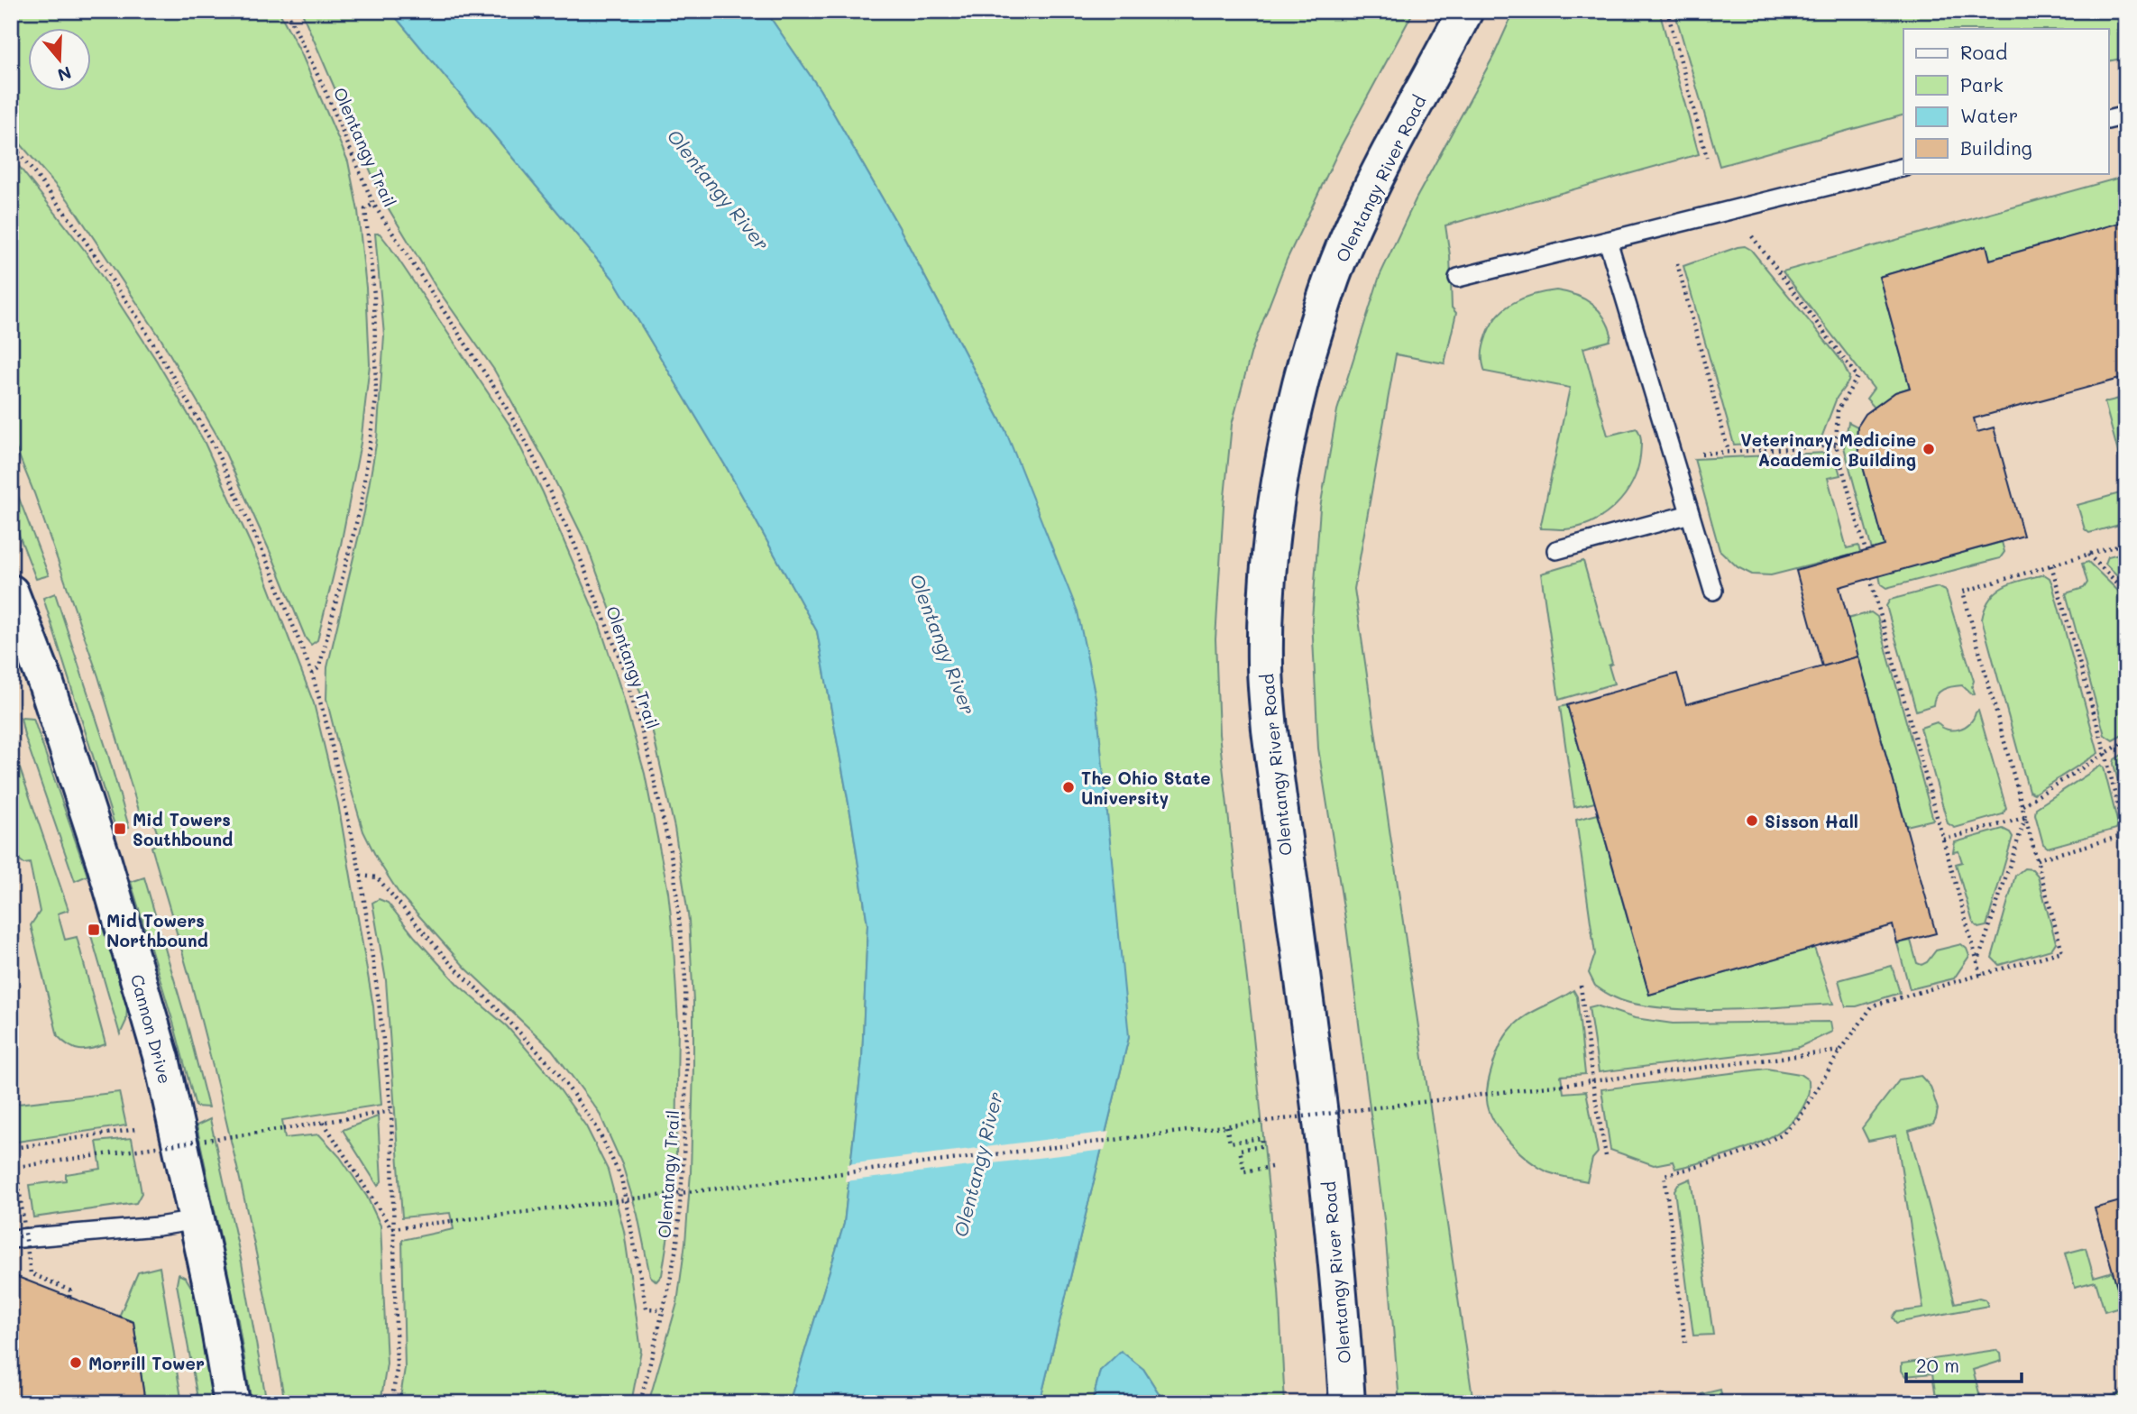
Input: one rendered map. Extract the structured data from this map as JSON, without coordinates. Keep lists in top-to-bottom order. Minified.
{"streets":{"main road":["Olentangy River Road","Cannon Drive"],"path":["Olentangy Trail"]},"water":["Olentangy River"],"places":{"other":["Veterinary Medicine Academic Building","The Ohio State University","Sisson Hall","Morrill Tower"],"transit":["Mid Towers Southbound","Mid Towers Northbound"]},"legend":["Road","Park","Water","Building"],"scale_bar":"20 m","north":"bottom"}
